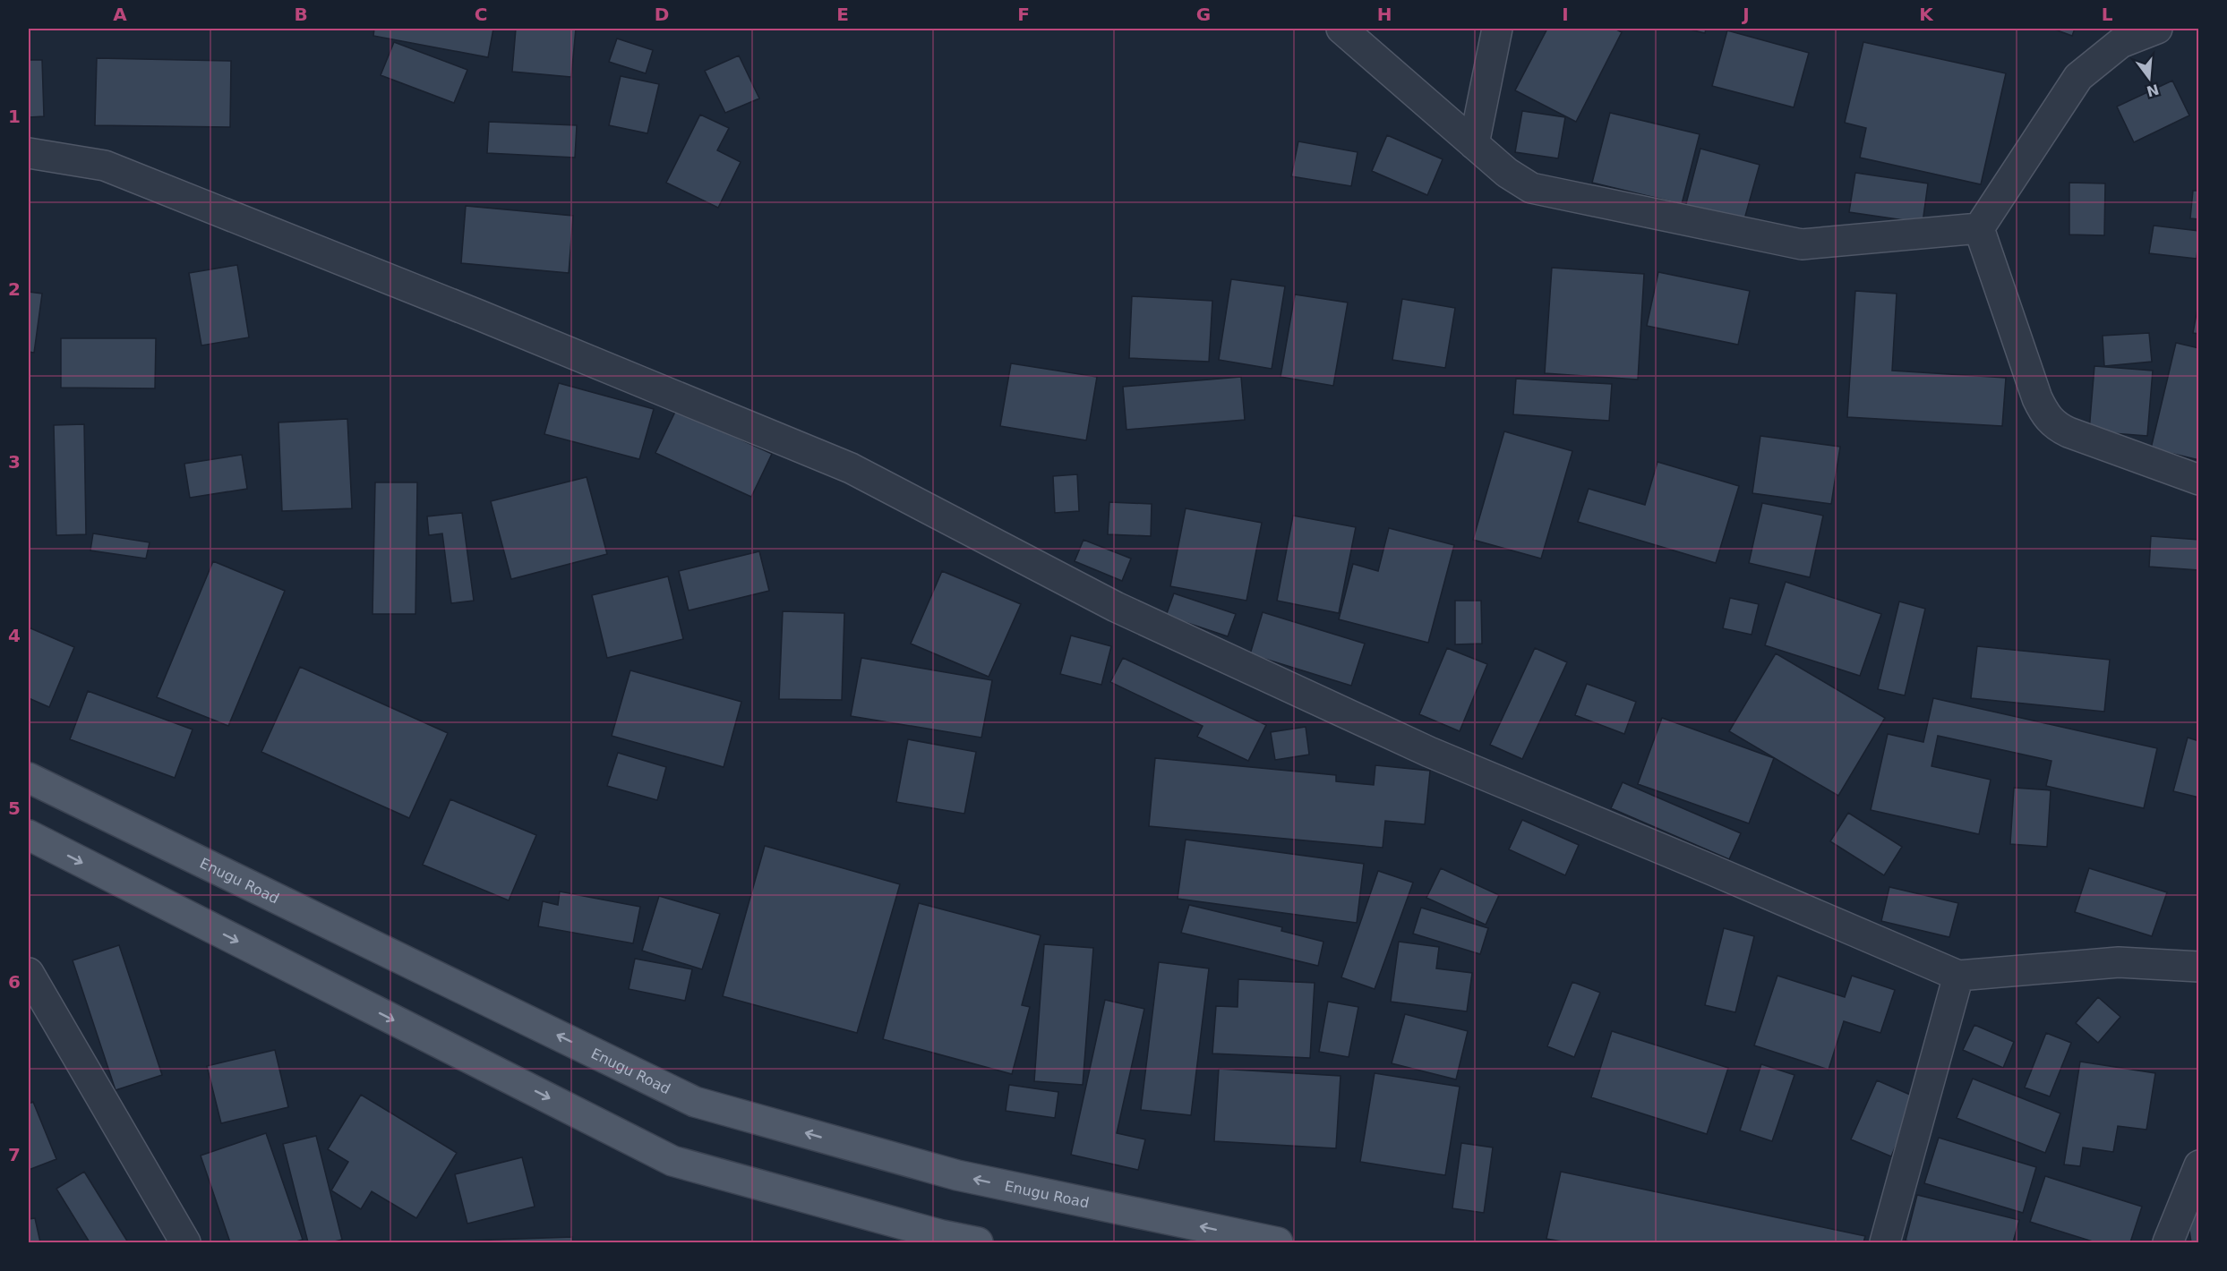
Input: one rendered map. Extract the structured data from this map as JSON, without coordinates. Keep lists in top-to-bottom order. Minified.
{"streets":{"main road":["Enugu Road"]},"north":"bottom","grid":{"columns":["A","B","C","D","E","F","G","H","I","J","K","L"],"rows":["1","2","3","4","5","6","7"]}}
